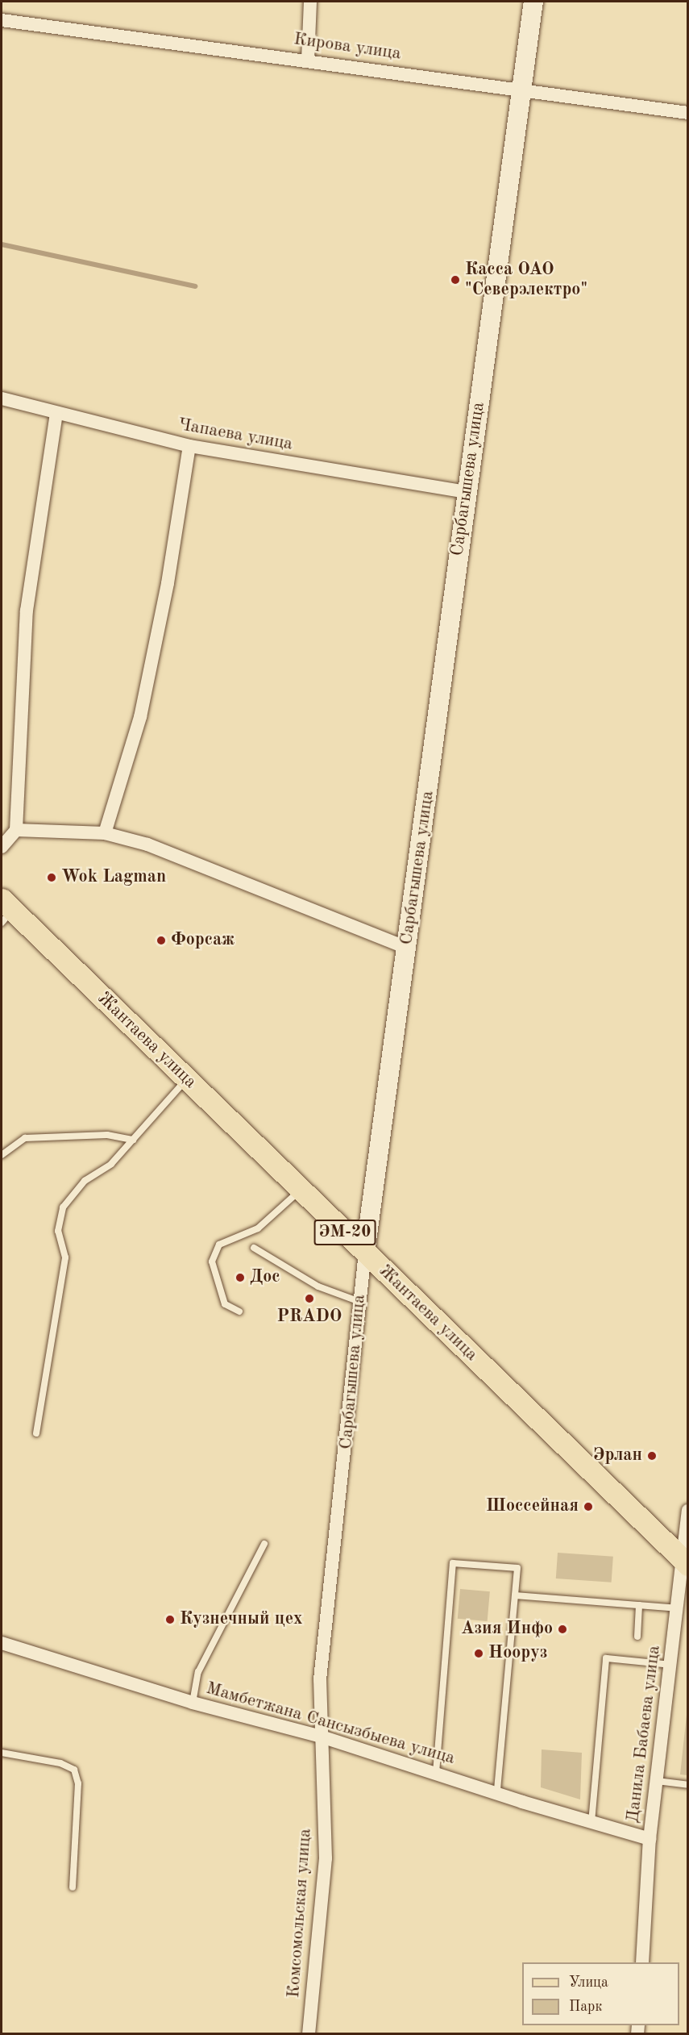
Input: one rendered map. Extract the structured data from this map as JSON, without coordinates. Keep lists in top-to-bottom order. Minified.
{"streets":{"main road":["Жантаева улица","ЭМ-20"],"street":["Кирова улица","Чапаева улица","Сарбагышева улица","Мамбетжана Сансызбыева улица","Данила Бабаева улица","Комсомольская улица"]},"crossings":[["Кирова улица","Сарбагышева улица"],["Чапаева улица","Сарбагышева улица"],["Сарбагышева улица","Жантаева улица"],["Сарбагышева улица","Мамбетжана Сансызбыева улица"],["Сарбагышева улица","Комсомольская улица"],["Жантаева улица","Данила Бабаева улица"],["Мамбетжана Сансызбыева улица","Данила Бабаева улица"],["Мамбетжана Сансызбыева улица","Комсомольская улица"]],"places":["Касса ОАО \"Северэлектро\"","Wok Lagman","Форсаж","Дос","PRADO","Эрлан","Шоссейная","Кузнечный цех","Азия Инфо","Нооруз"],"legend":["Улица","Парк"]}
